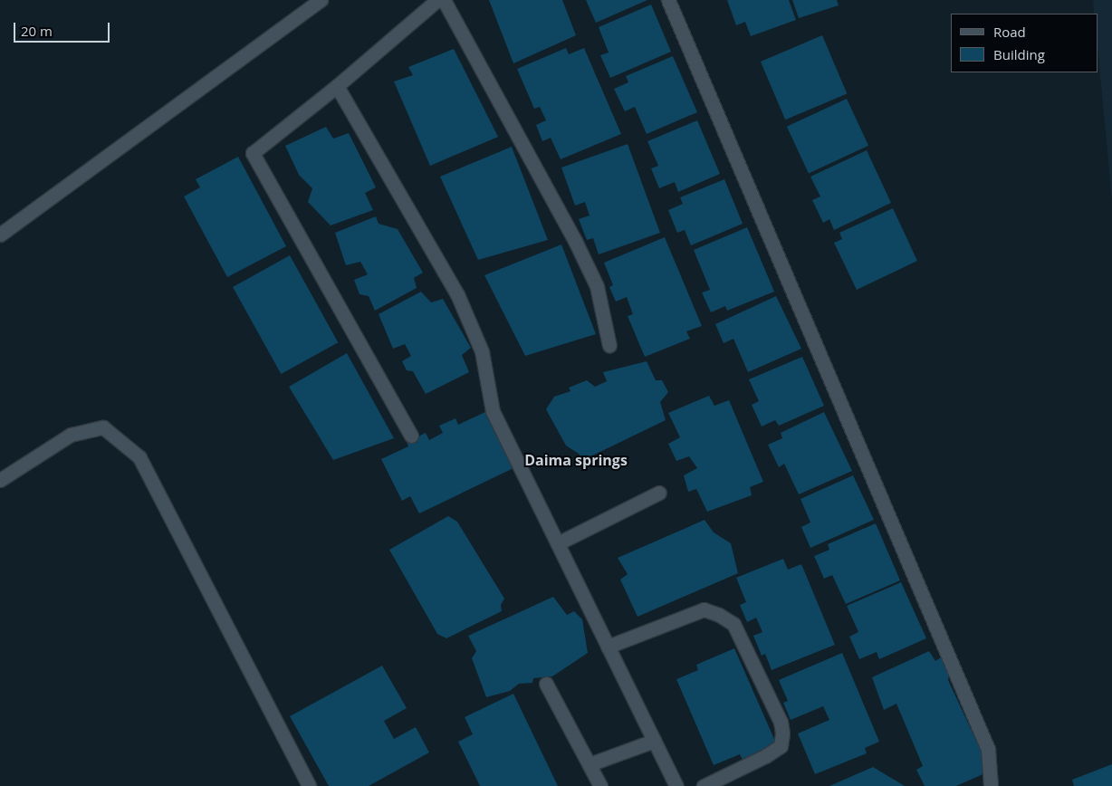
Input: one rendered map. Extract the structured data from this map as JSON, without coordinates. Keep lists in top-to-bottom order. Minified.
{"districts":["Daima springs"],"legend":["Road","Building"],"scale_bar":"20 m"}
